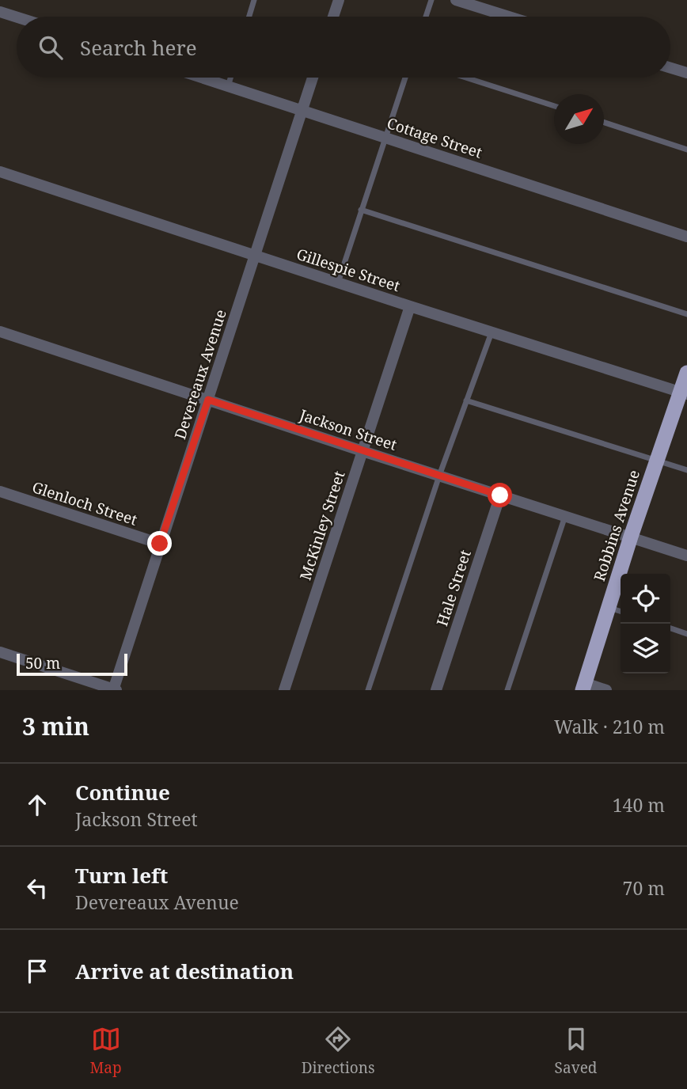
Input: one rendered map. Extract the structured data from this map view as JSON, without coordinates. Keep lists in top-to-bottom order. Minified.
{"streets":{"highway":["Robbins Avenue"],"street":["Cottage Street","Gillespie Street","Devereaux Avenue","Jackson Street","Glenloch Street","McKinley Street","Hale Street"]},"crossings":[["Cottage Street","Devereaux Avenue"],["Gillespie Street","Devereaux Avenue"],["Gillespie Street","McKinley Street"],["Gillespie Street","Robbins Avenue"],["Devereaux Avenue","Jackson Street"],["Devereaux Avenue","Glenloch Street"],["Jackson Street","McKinley Street"],["Jackson Street","Robbins Avenue"],["Jackson Street","Hale Street"]],"scale_bar":"50 m","north":"top right","page":{"search":"Search here","scale":"50 m","heading":["3 min","Walk · 210 m"],"list":[["Continue","Jackson Street","140 m"],["Turn left","Devereaux Avenue","70 m"],"Arrive at destination"],"nav":["Map","Directions","Saved"]}}
